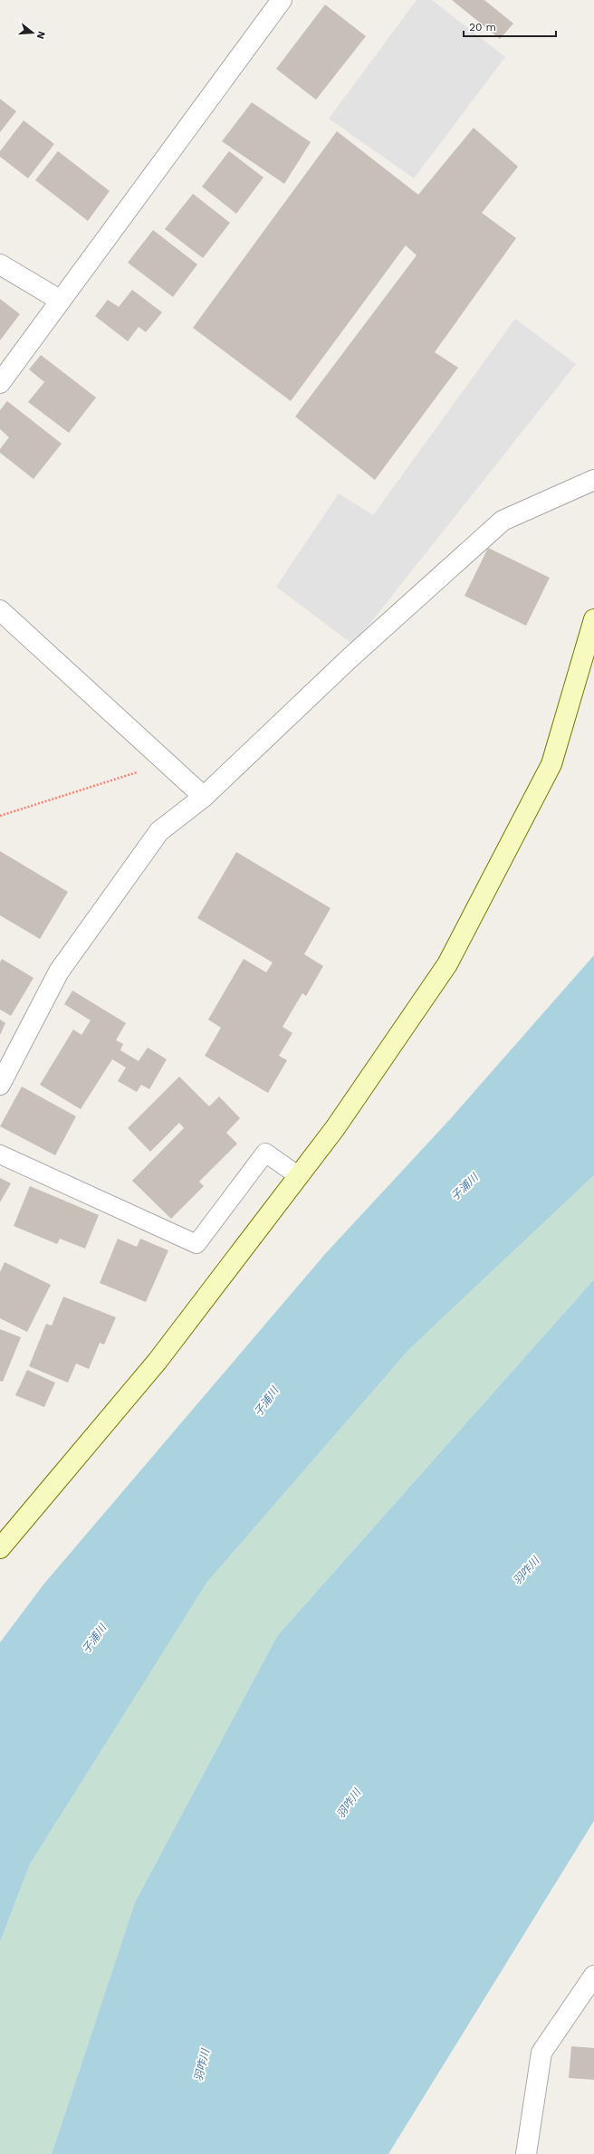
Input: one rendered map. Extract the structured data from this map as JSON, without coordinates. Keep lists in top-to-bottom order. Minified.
{"water":["子浦川","羽咋川"],"scale_bar":"20 m","north":"right"}
